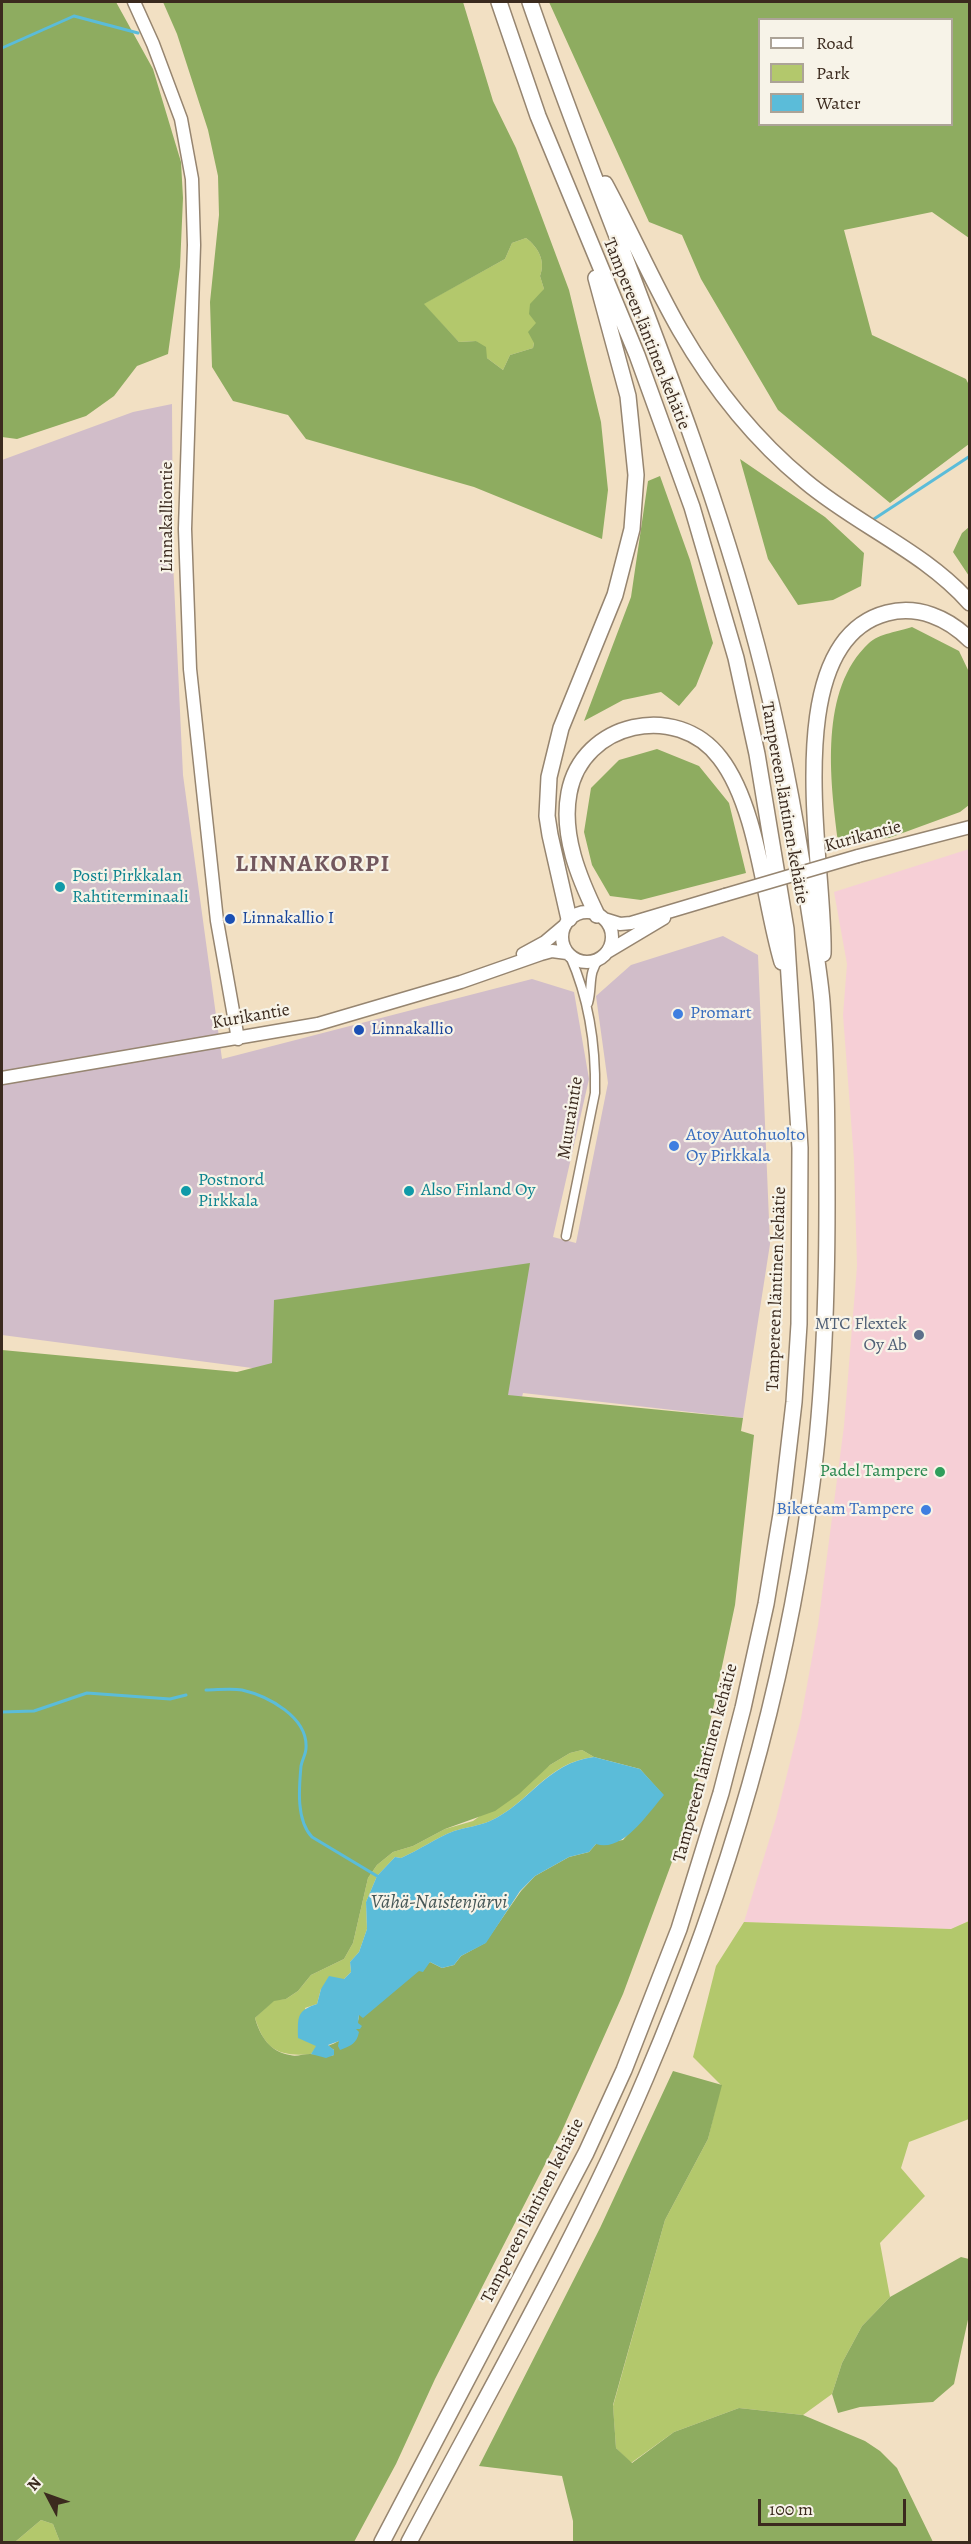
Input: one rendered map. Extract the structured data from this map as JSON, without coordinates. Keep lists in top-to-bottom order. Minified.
{"streets":{"highway":["Tampereen läntinen kehätie"],"main road":["Linnakalliontie","Kurikantie"],"street":["Muuraintie"]},"crossings":[["Linnakalliontie","Kurikantie"],["Kurikantie","Muuraintie"]],"districts":["LINNAKORPI"],"water":["Vähä-Naistenjärvi"],"places":["Posti Pirkkalan Rahtiterminaali","Linnakallio I","Promart","Linnakallio","Atoy Autohuolto Oy Pirkkala","Postnord Pirkkala","Also Finland Oy","MTC Flextek Oy Ab","Padel Tampere","Biketeam Tampere"],"legend":["Road","Park","Water"],"scale_bar":"100 m","north":"top left"}
